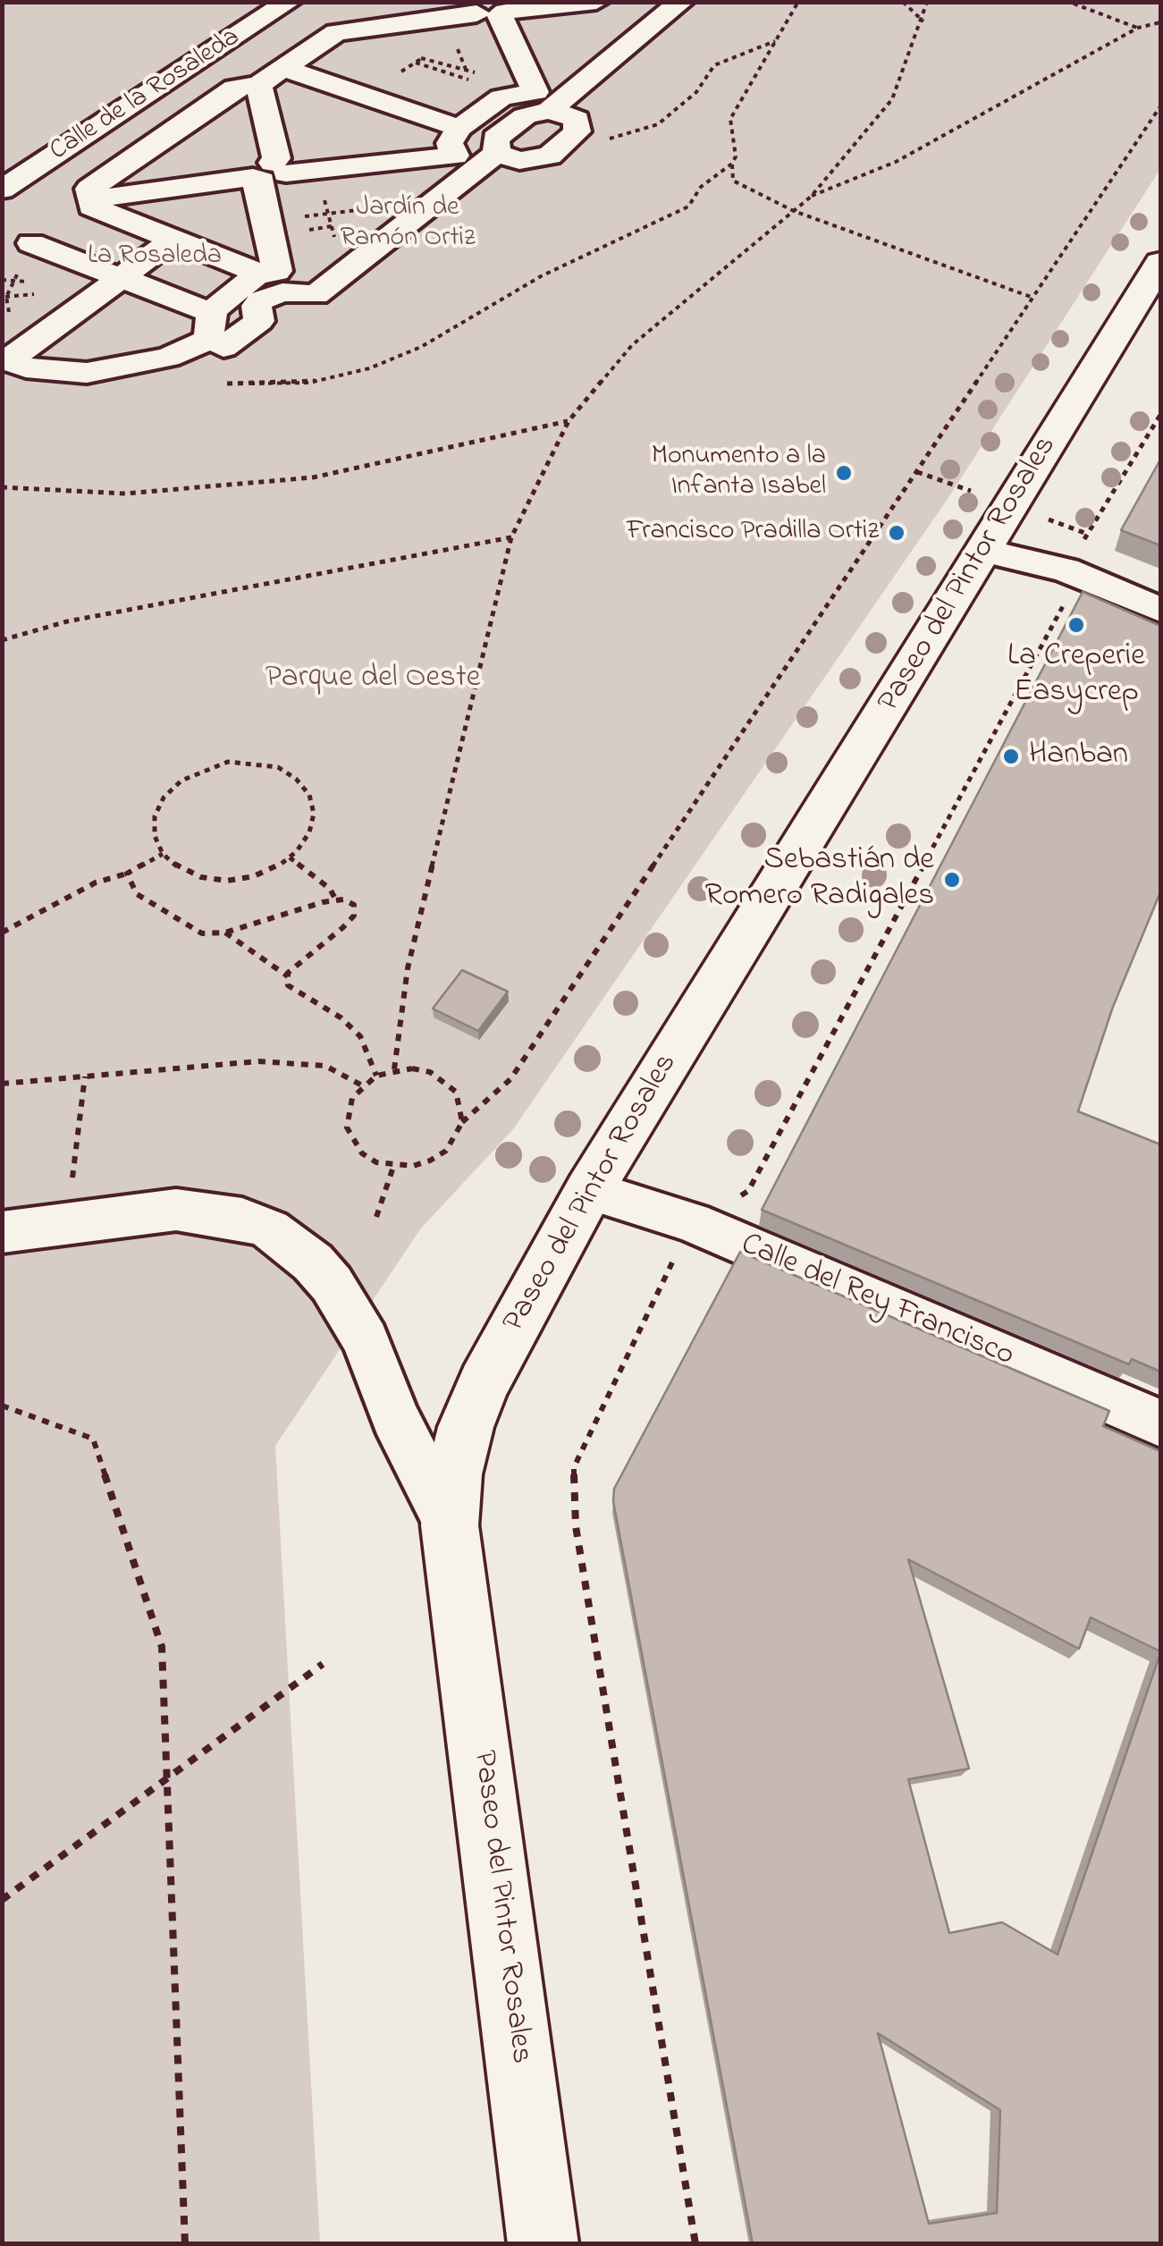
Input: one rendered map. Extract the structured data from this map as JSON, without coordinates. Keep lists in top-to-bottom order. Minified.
{"streets":{"main road":["Paseo del Pintor Rosales"],"street":["Calle de la Rosaleda","Calle del Rey Francisco"]},"crossings":[["Paseo del Pintor Rosales","Calle del Rey Francisco"]],"parks":["Jardín de Ramón Ortiz","La Rosaleda","Parque del Oeste"],"places":["Monumento a la Infanta Isabel","Francisco Pradilla Ortiz","La Creperie Easycrep","Hanban","Sebastián de Romero Radigales"]}
